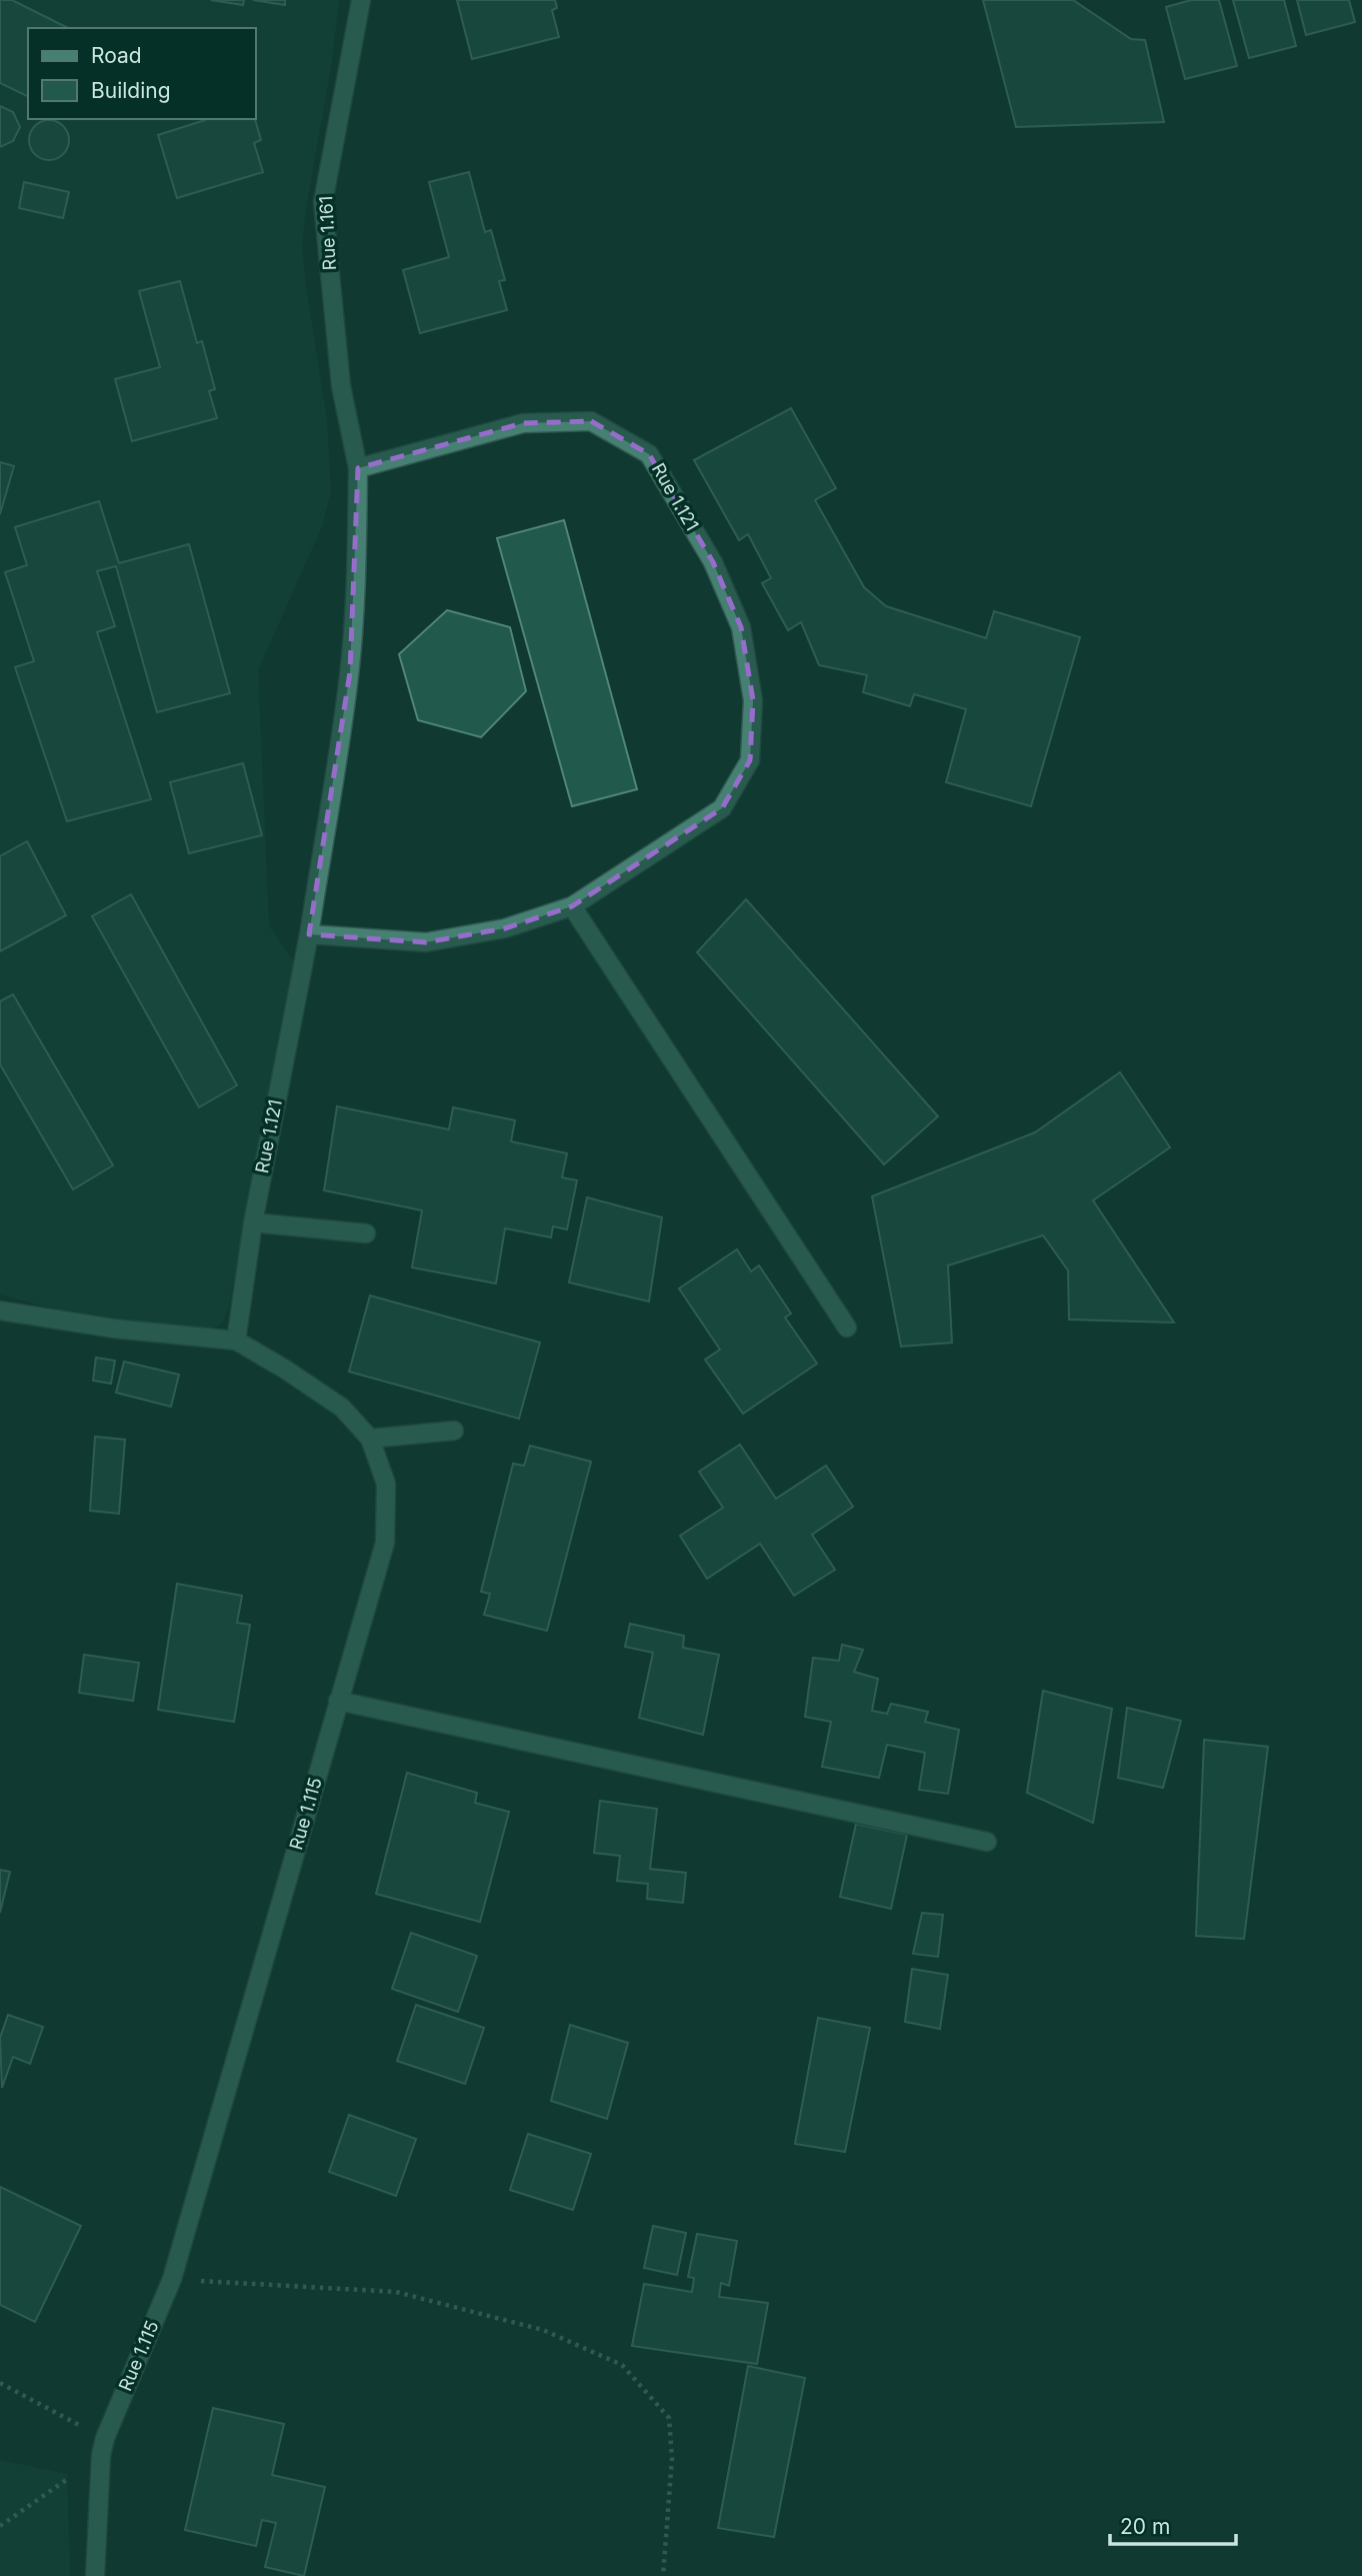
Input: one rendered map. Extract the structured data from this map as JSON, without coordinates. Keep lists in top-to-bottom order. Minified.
{"streets":{"street":["Rue 1.161","Rue 1.121","Rue 1.115"]},"crossings":[["Rue 1.161","Rue 1.121"],["Rue 1.121","Rue 1.115"]],"legend":["Road","Building"],"scale_bar":"20 m"}
